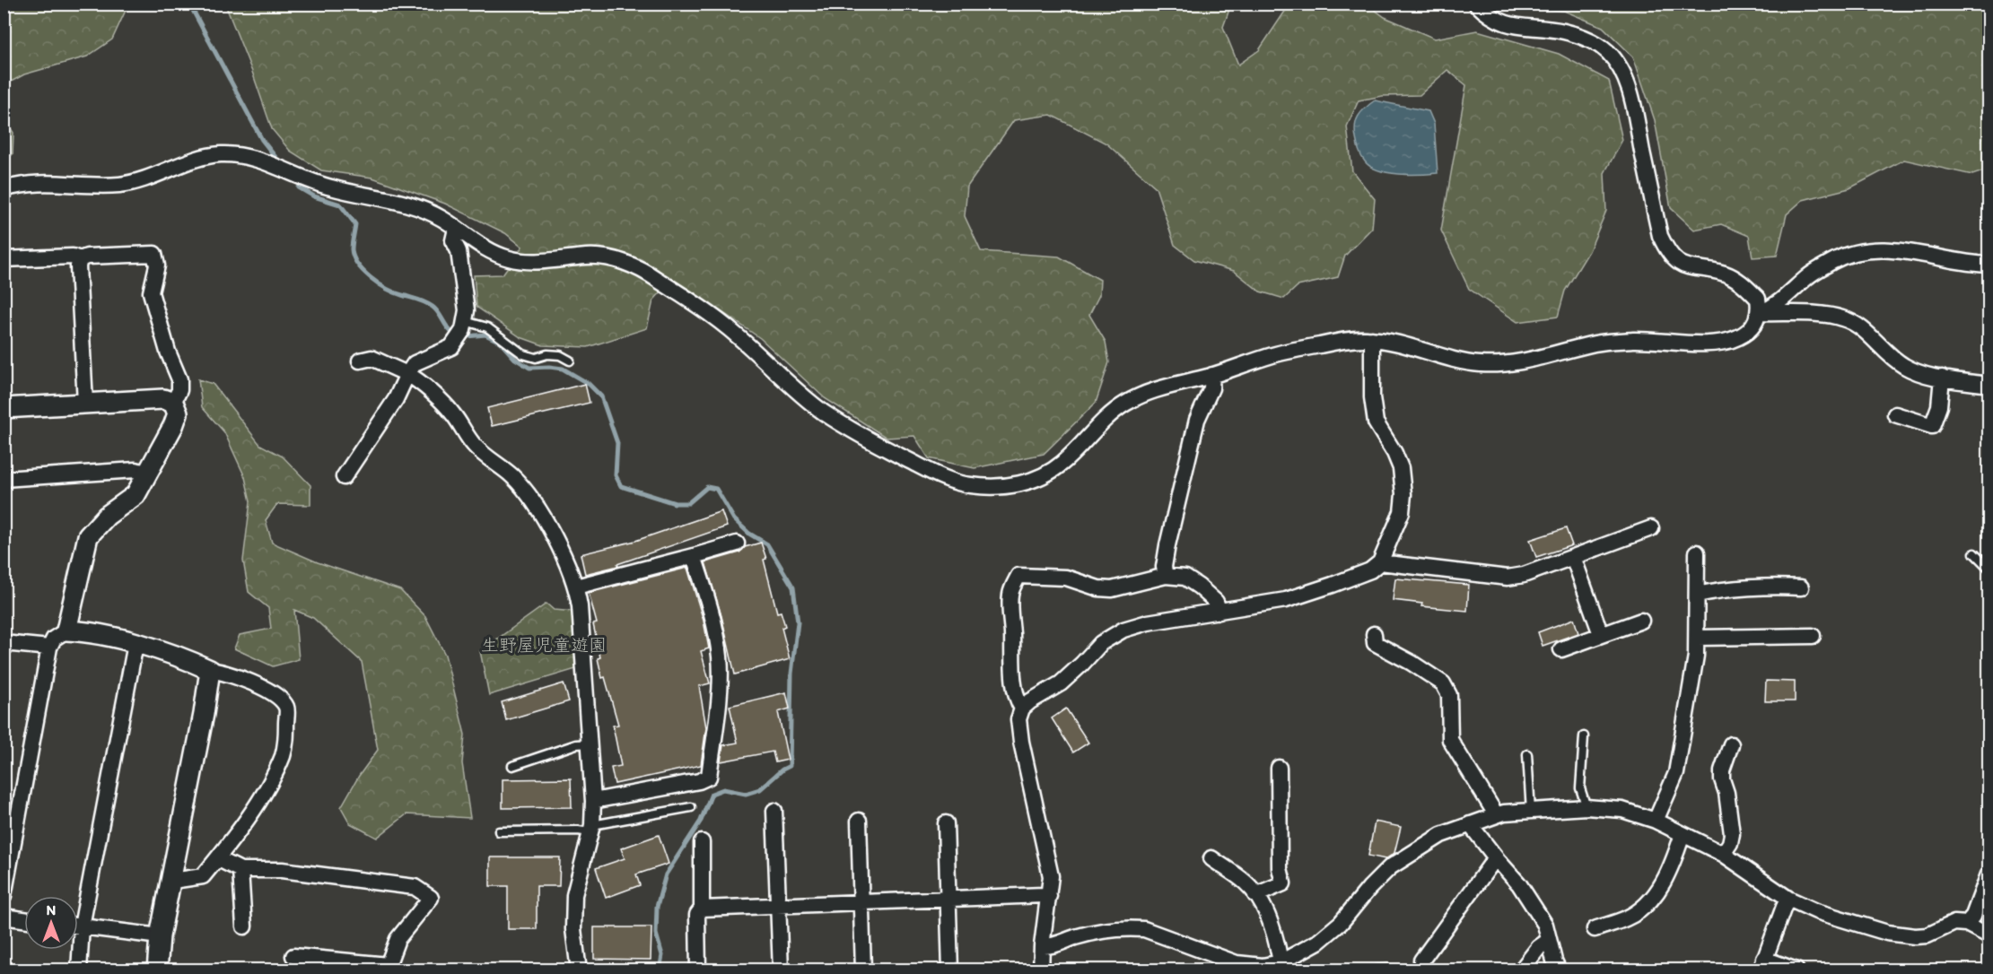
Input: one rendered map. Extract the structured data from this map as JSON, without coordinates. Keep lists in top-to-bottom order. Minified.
{"parks":["生野屋児童遊園"],"north":"top"}
